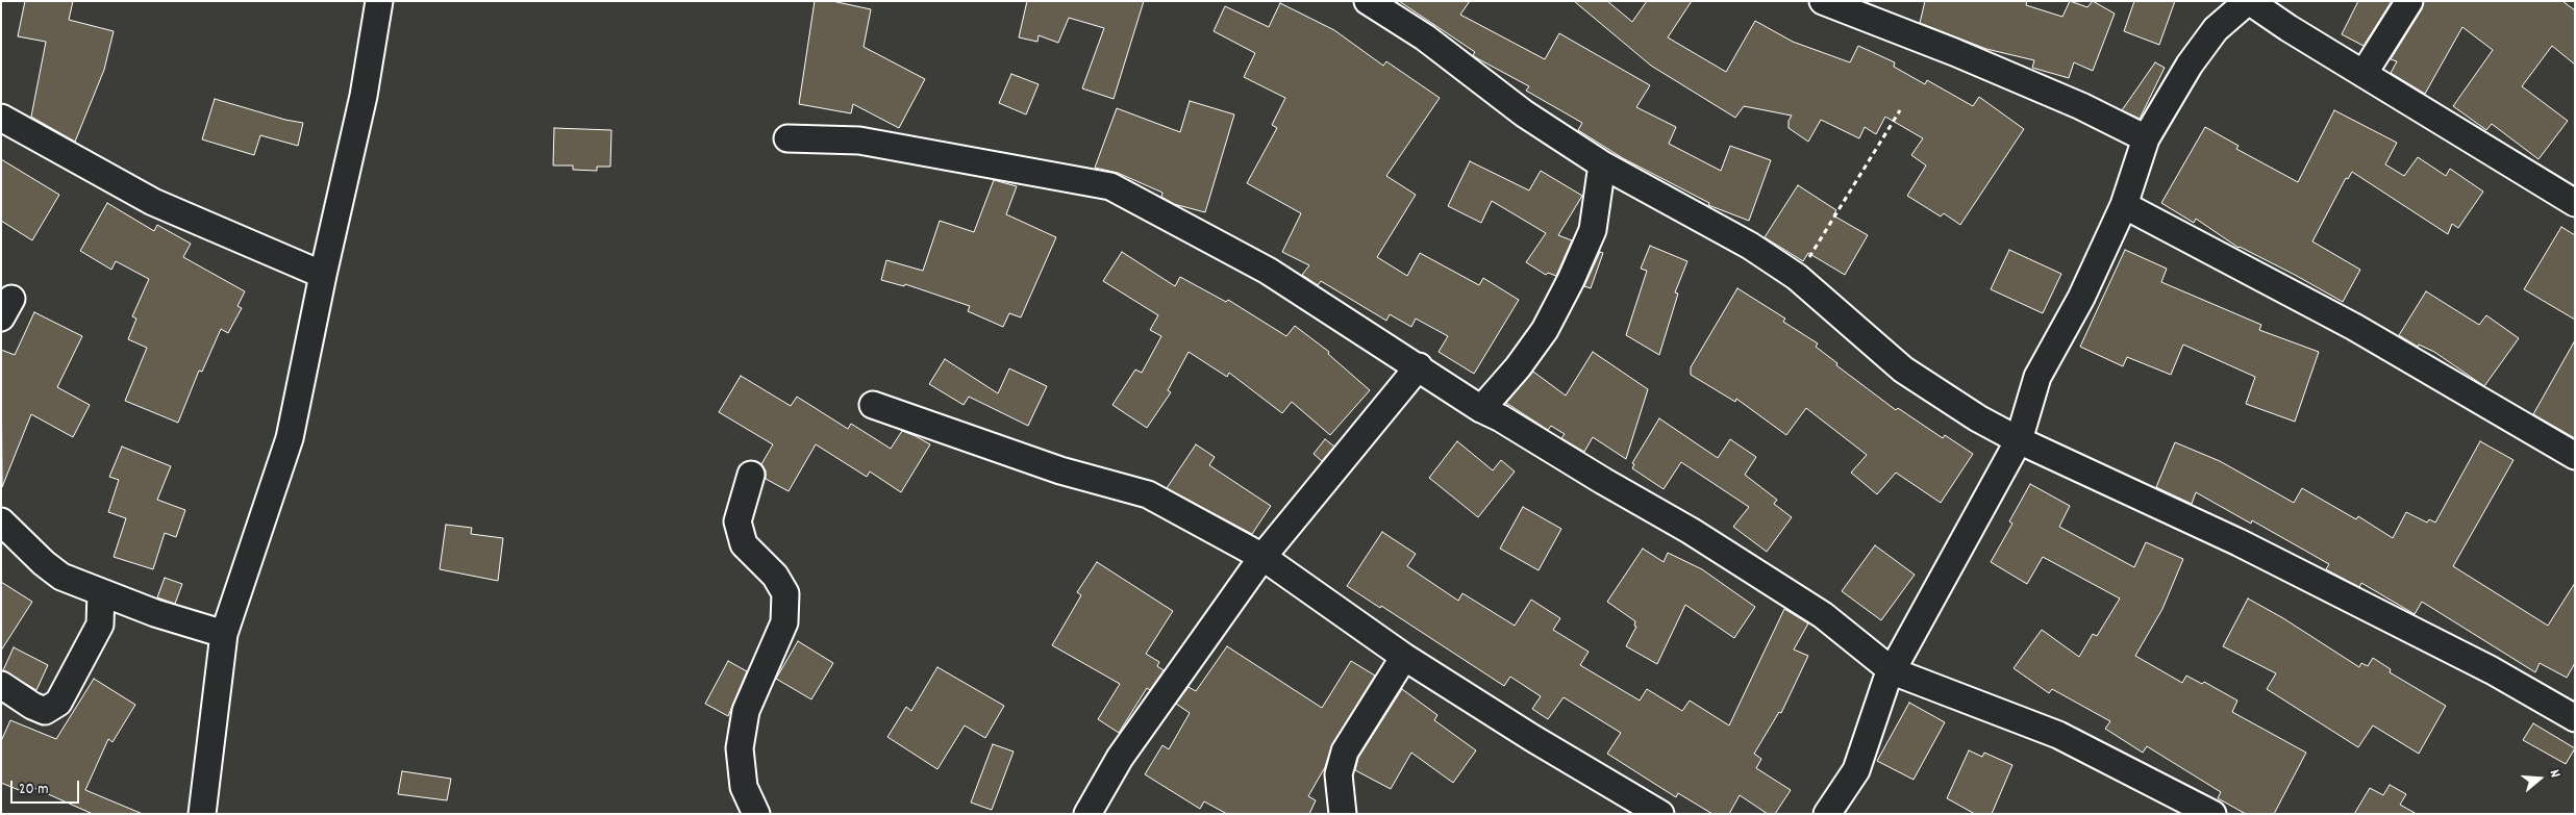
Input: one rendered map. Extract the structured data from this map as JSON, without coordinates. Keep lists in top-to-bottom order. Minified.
{"scale_bar":"20 m","north":"right"}
